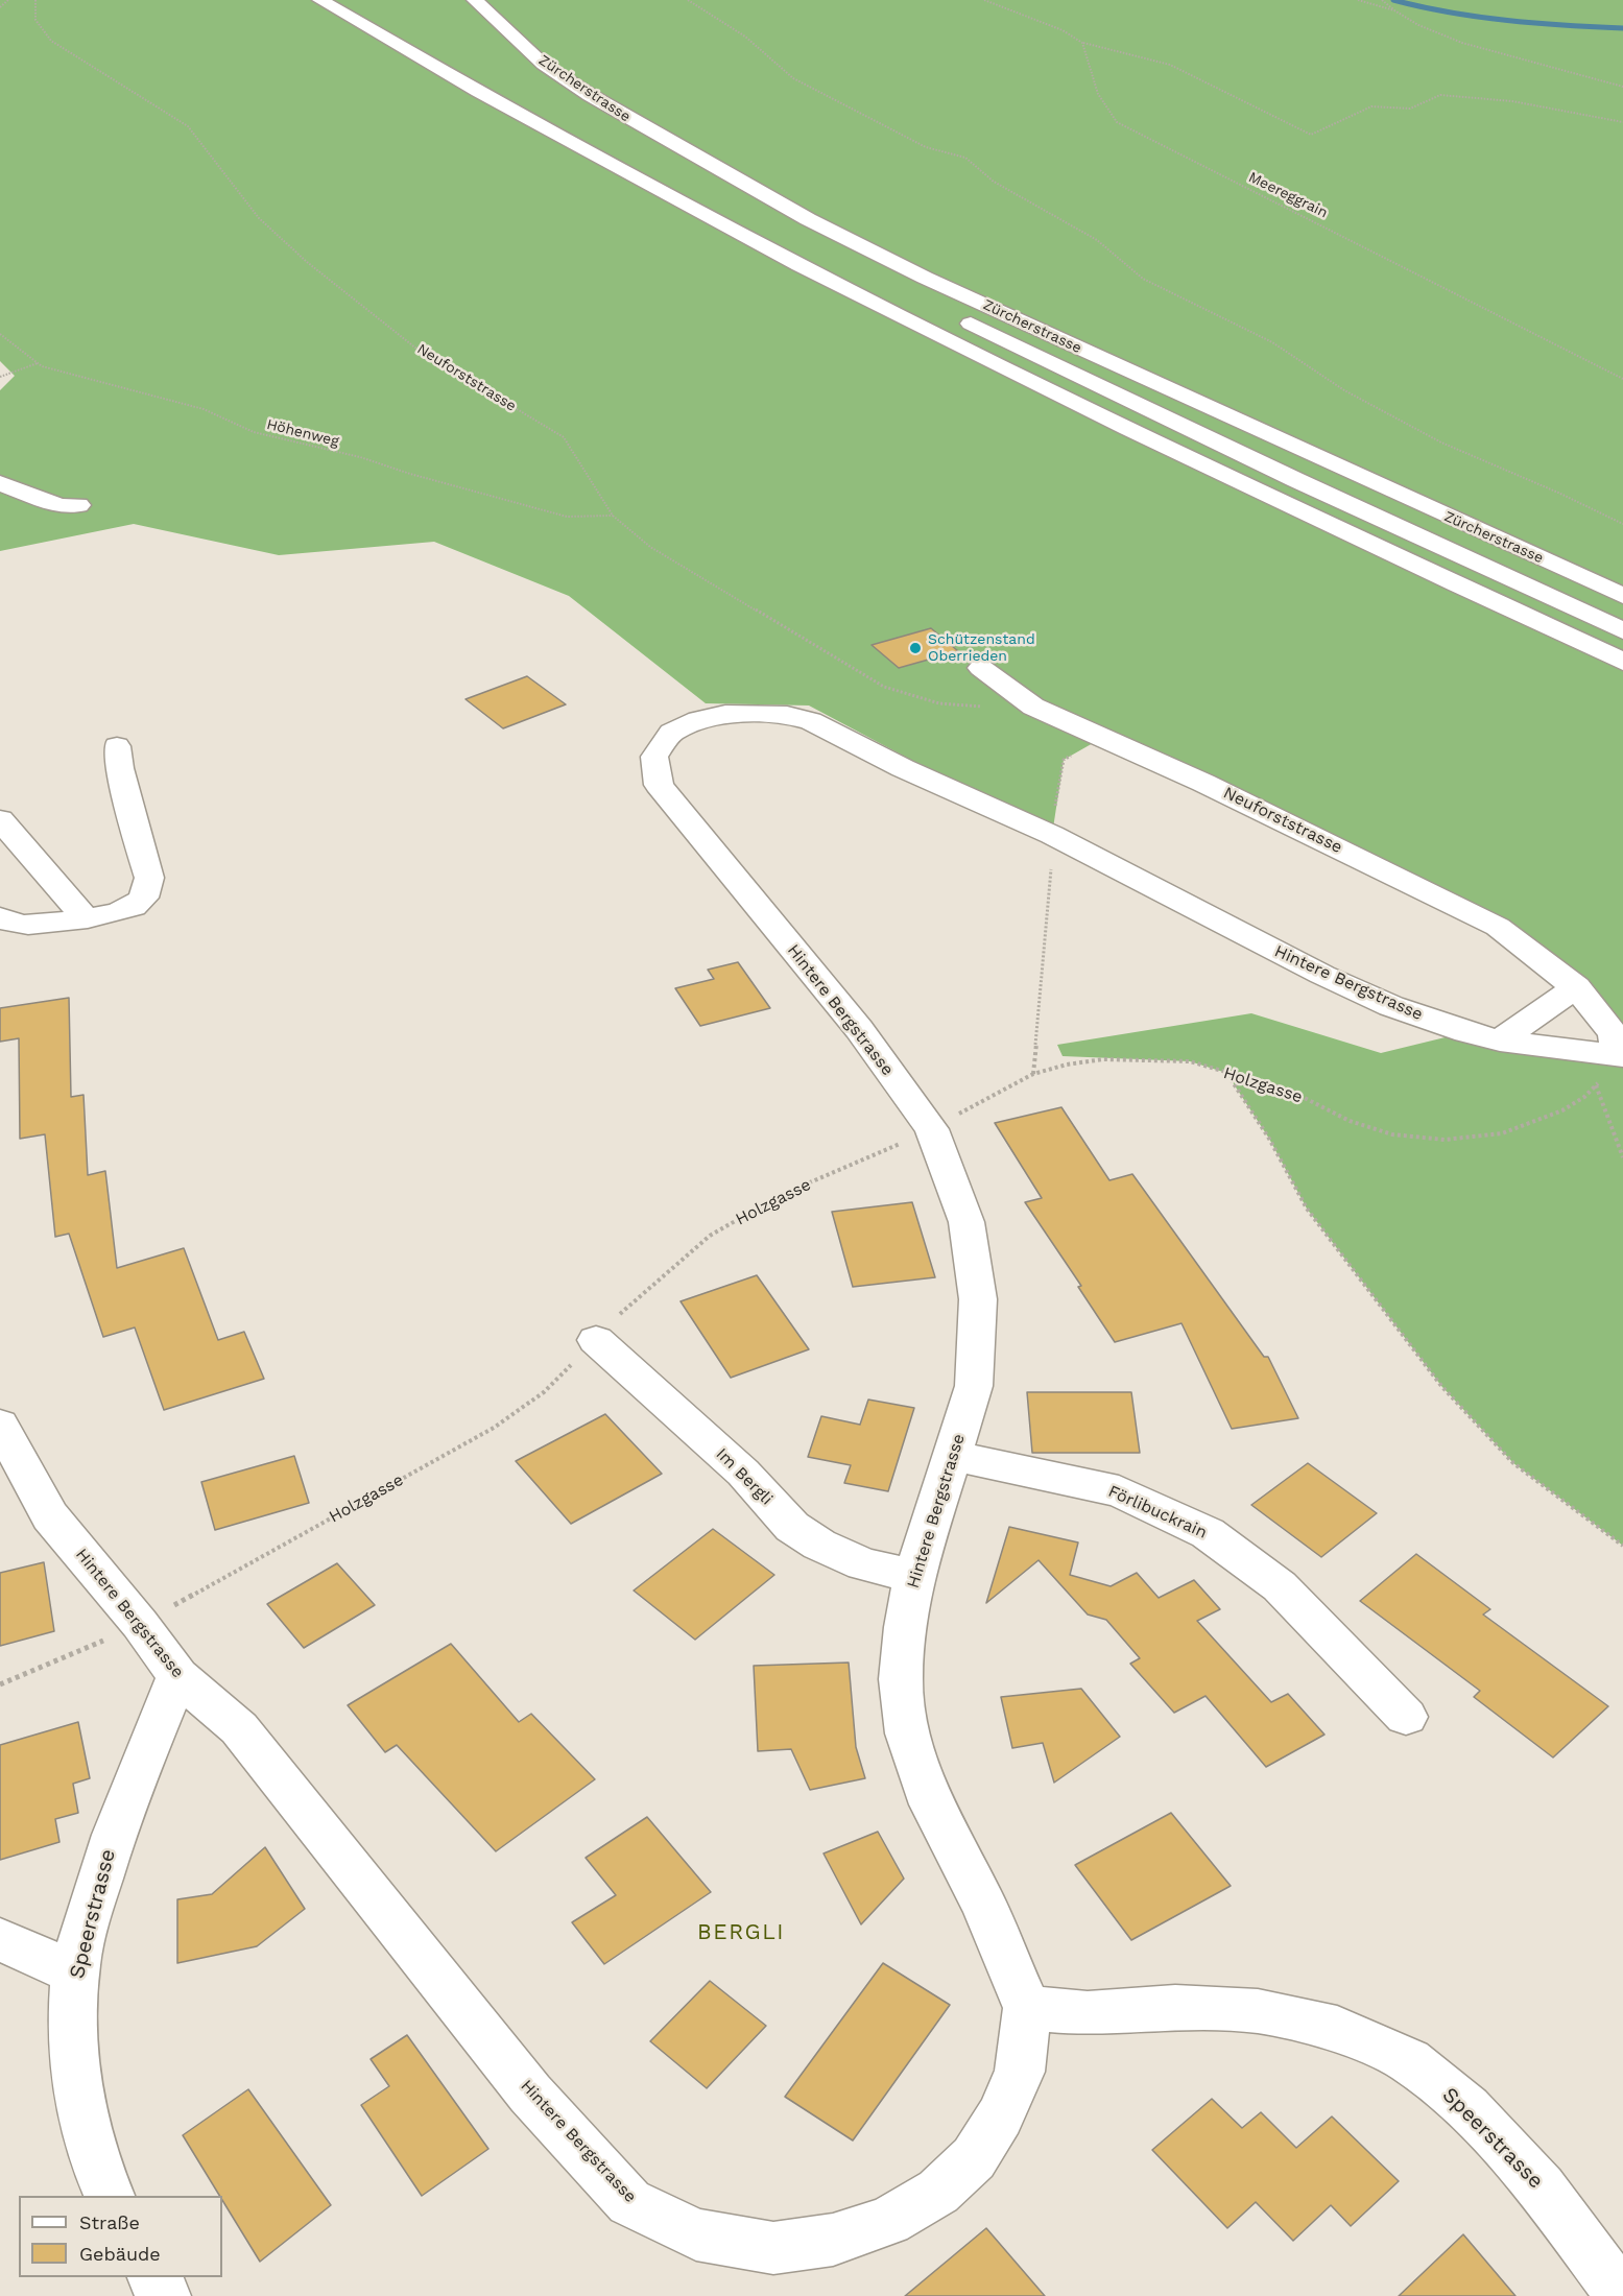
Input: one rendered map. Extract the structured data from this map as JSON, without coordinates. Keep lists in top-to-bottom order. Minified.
{"streets":{"main road":["Zürcherstrasse","Neuforststrasse","Hintere Bergstrasse","Im Bergli","Förlibuckrain","Speerstrasse"],"path":["Meereggrain","Höhenweg","Holzgasse"]},"crossings":[["Neuforststrasse","Höhenweg"],["Neuforststrasse","Hintere Bergstrasse"],["Neuforststrasse","Holzgasse"],["Hintere Bergstrasse","Holzgasse"],["Hintere Bergstrasse","Im Bergli"],["Hintere Bergstrasse","Förlibuckrain"],["Hintere Bergstrasse","Speerstrasse"],["Holzgasse","Im Bergli"]],"districts":["BERGLI"],"places":["Schützenstand Oberrieden"],"legend":["Straße","Gebäude"]}
